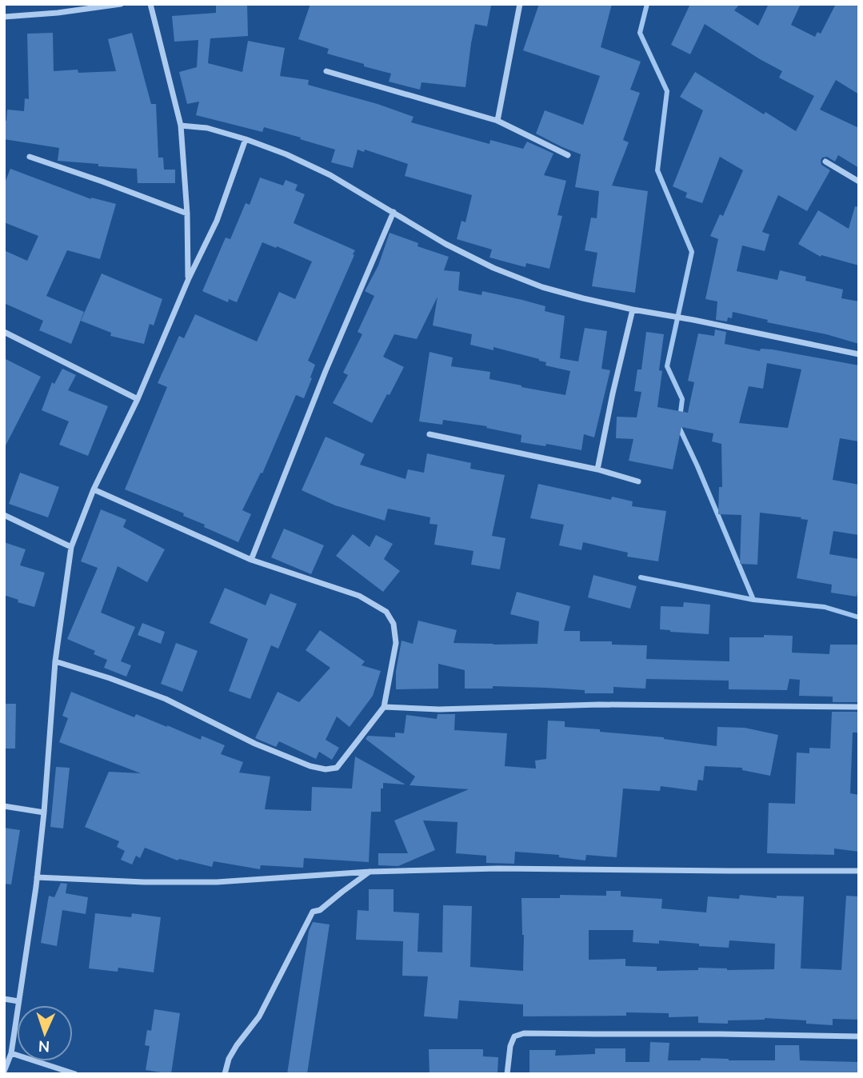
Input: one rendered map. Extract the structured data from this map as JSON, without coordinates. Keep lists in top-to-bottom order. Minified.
{"north":"bottom"}
